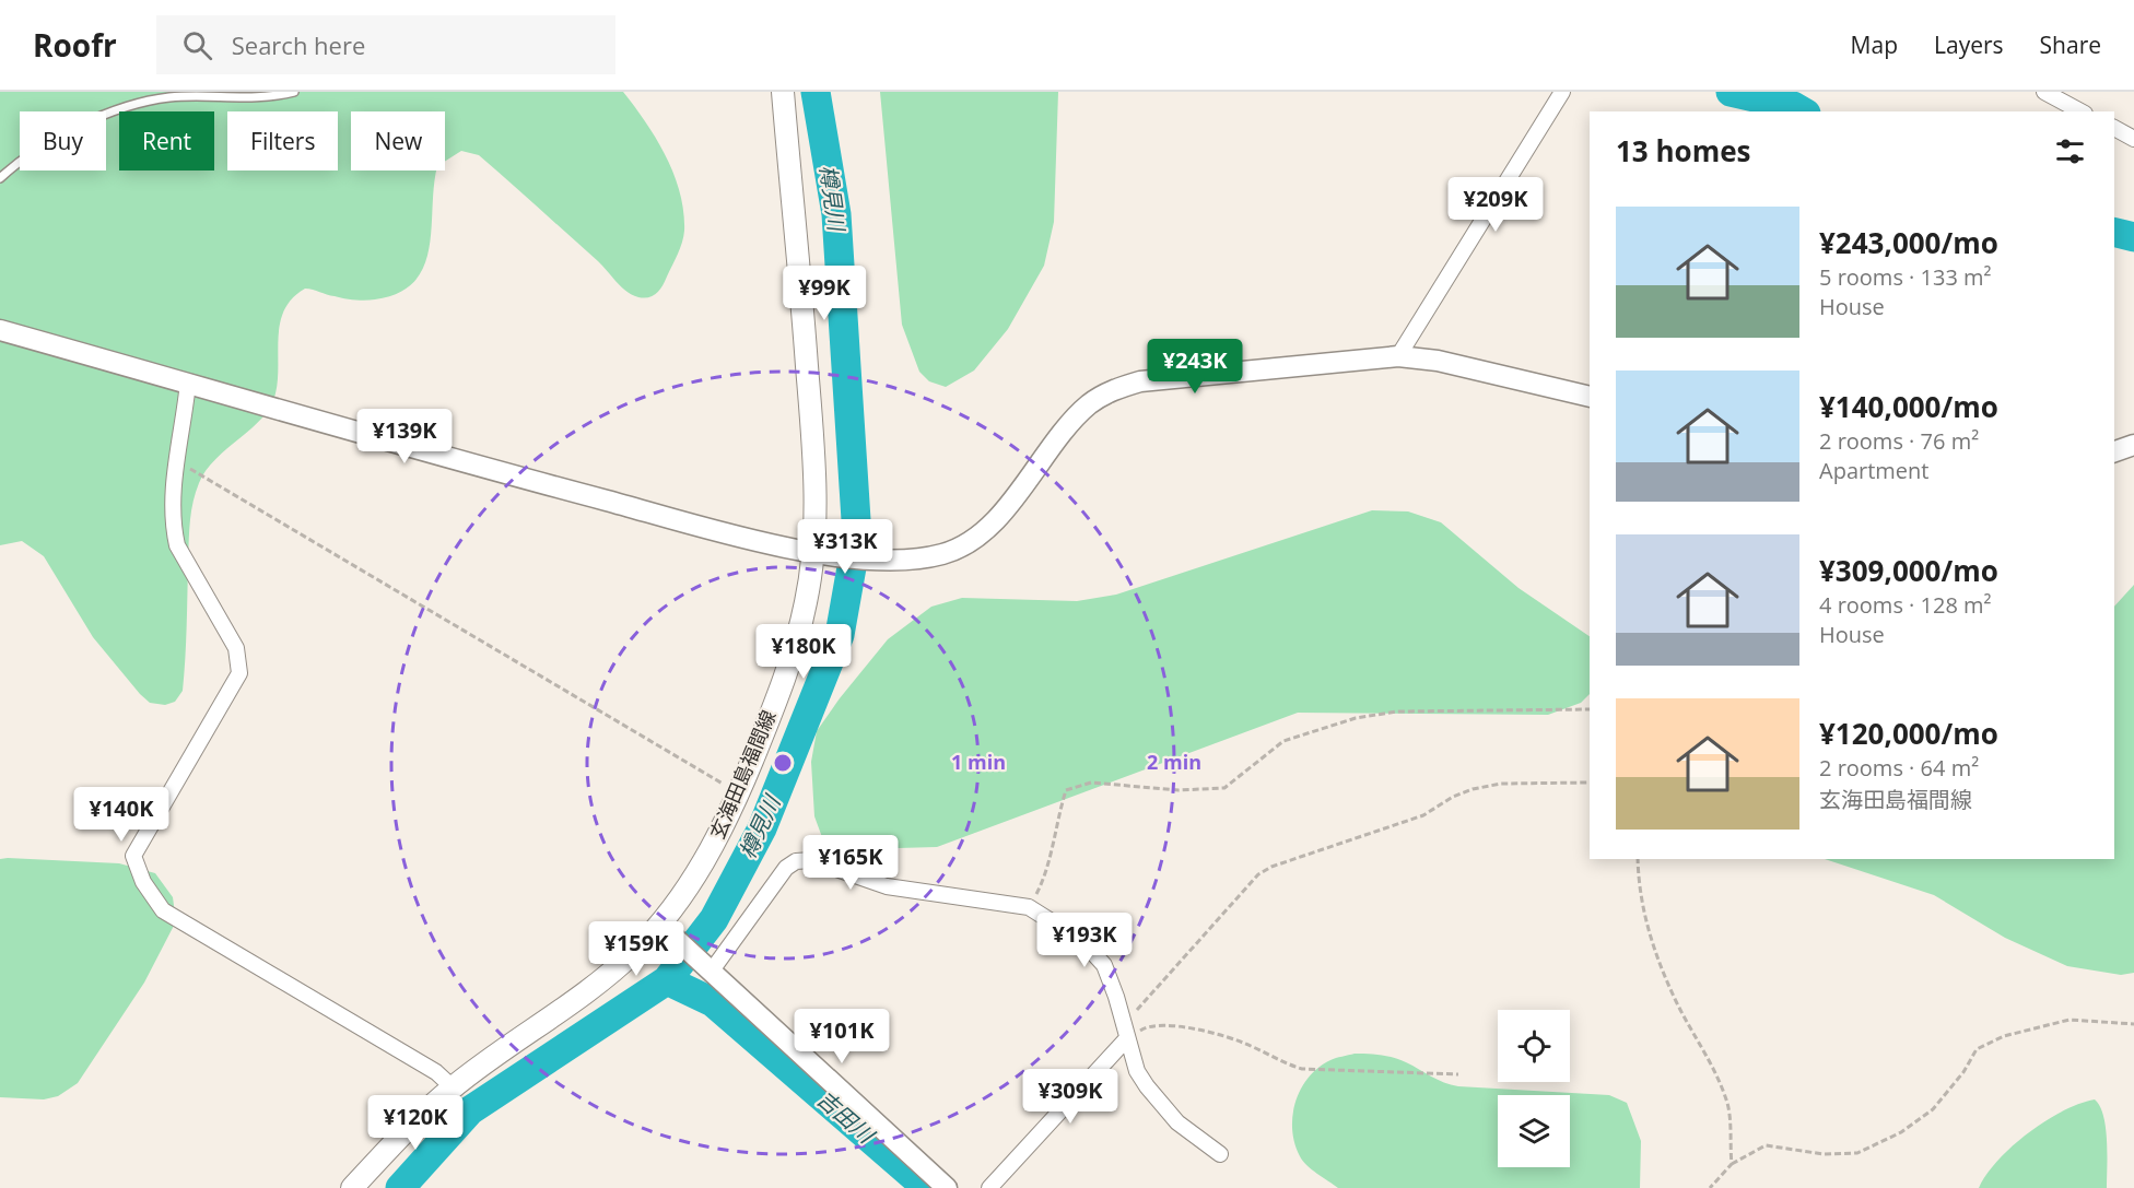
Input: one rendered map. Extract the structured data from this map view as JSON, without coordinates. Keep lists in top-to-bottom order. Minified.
{"streets":{"main road":["玄海田島福間線"]},"water":["樽見川","吉田川"],"page":{"header":"Roofr","search":"Search here","nav":["Map","Layers","Share"],"chip":["Buy","Rent","Filters","New"],"heading":"13 homes","price":["¥209K","¥99K","¥243K","¥139K","¥313K","¥180K","¥140K","¥165K","¥193K","¥159K","¥101K","¥309K","¥120K"],"list":[{"name":"¥243,000/mo","note":"5 rooms · 133 m² · House"},{"name":"¥140,000/mo","note":"2 rooms · 76 m² · Apartment"},{"name":"¥309,000/mo","note":"4 rooms · 128 m² · House"},{"name":"¥120,000/mo","note":"2 rooms · 64 m² · 玄海田島福間線"}]},"rings":["1 min","2 min"]}
